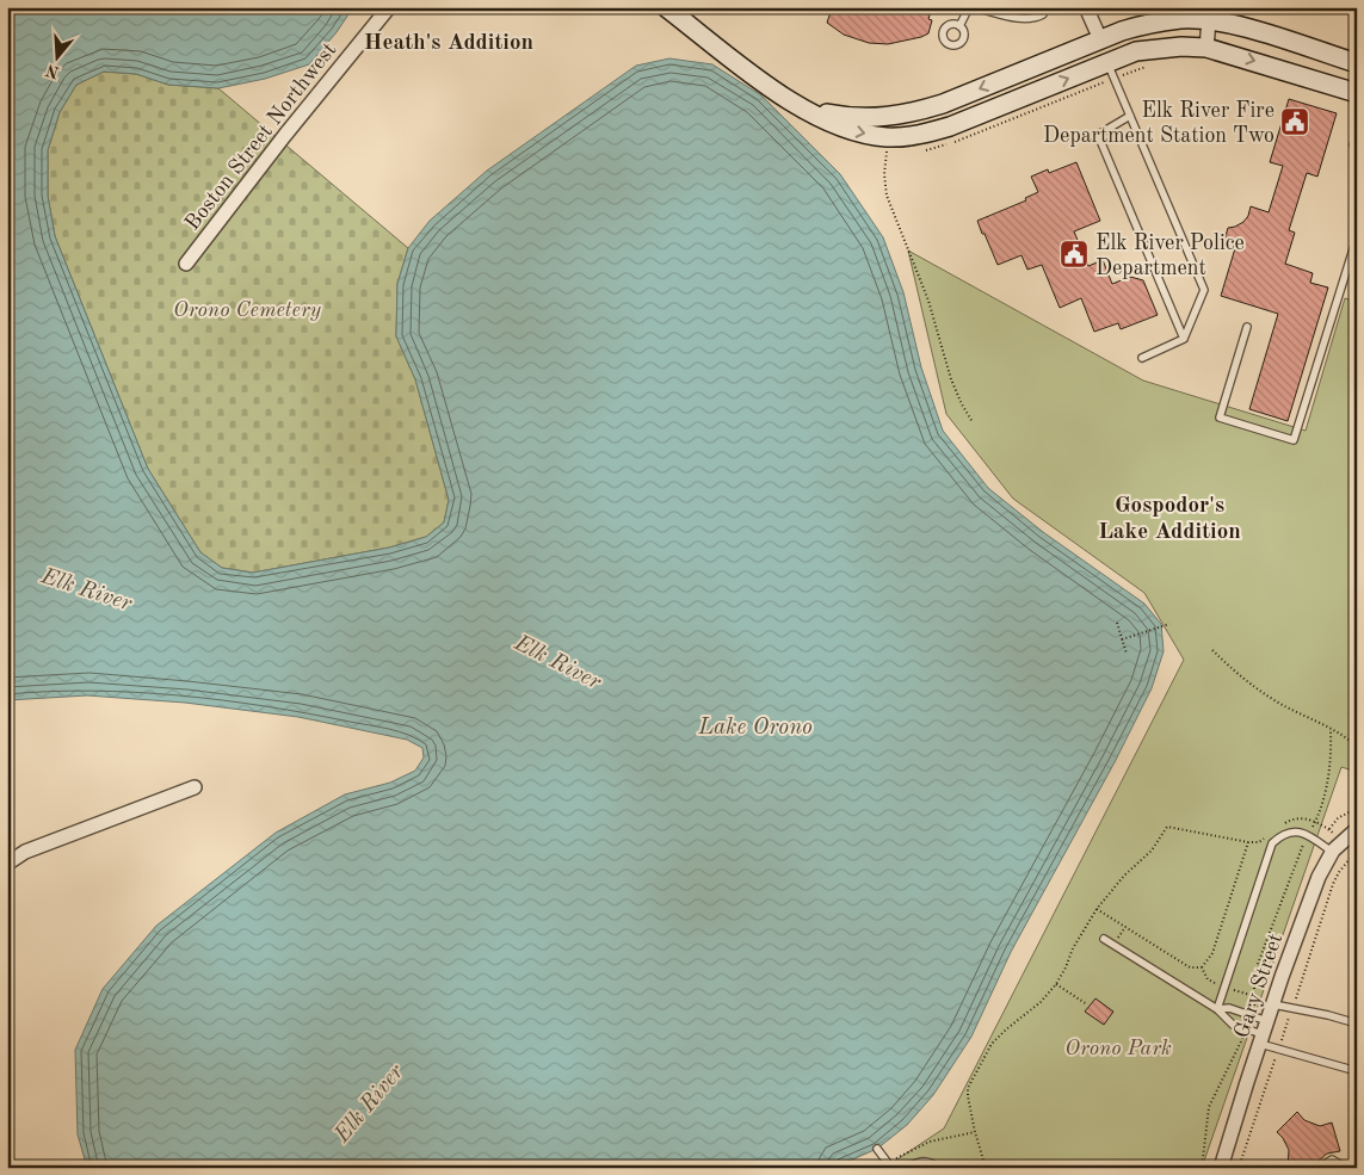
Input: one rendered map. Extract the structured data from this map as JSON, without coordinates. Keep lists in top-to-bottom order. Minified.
{"streets":{"street":["Boston Street Northwest","Gary Street"]},"districts":["Heath's Addition","Gospodor's Lake Addition"],"water":["Elk River","Lake Orono"],"parks":["Orono Cemetery","Orono Park"],"places":{"public building":["Elk River Fire Department Station Two","Elk River Police Department"]},"north":"bottom"}
